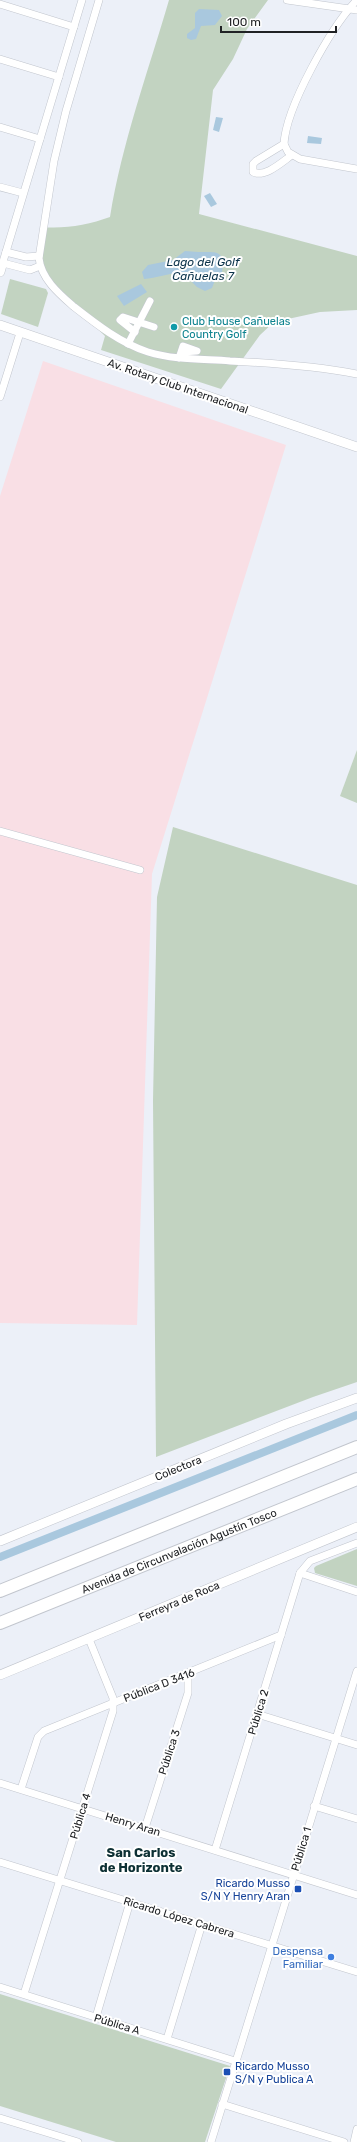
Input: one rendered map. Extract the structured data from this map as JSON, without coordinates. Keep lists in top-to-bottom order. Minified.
{"streets":{"highway":["Avenida de Circunvalación Agustín Tosco"],"street":["Av. Rotary Club Internacional","Colectora","Ferreyra de Roca","Pública D 3416","Pública 2","Pública 3","Pública 4","Henry Aran","Pública 1","Ricardo López Cabrera","Pública A"]},"crossings":[["Pública D 3416","Pública 2"],["Pública D 3416","Pública 3"],["Pública D 3416","Pública 4"],["Pública D 3416","Henry Aran"],["Pública 2","Henry Aran"],["Pública 3","Henry Aran"],["Pública 4","Henry Aran"],["Pública 4","Ricardo López Cabrera"],["Pública 4","Pública A"],["Henry Aran","Pública 1"],["Pública 1","Ricardo López Cabrera"],["Pública 1","Pública A"]],"districts":["San Carlos de Horizonte"],"water":["Lago del Golf Cañuelas 7"],"places":{"other":["Club House Cañuelas Country Golf","Despensa Familiar"],"transit":["Ricardo Musso S/N Y Henry Aran","Ricardo Musso S/N y Publica A"]},"scale_bar":"100 m"}
